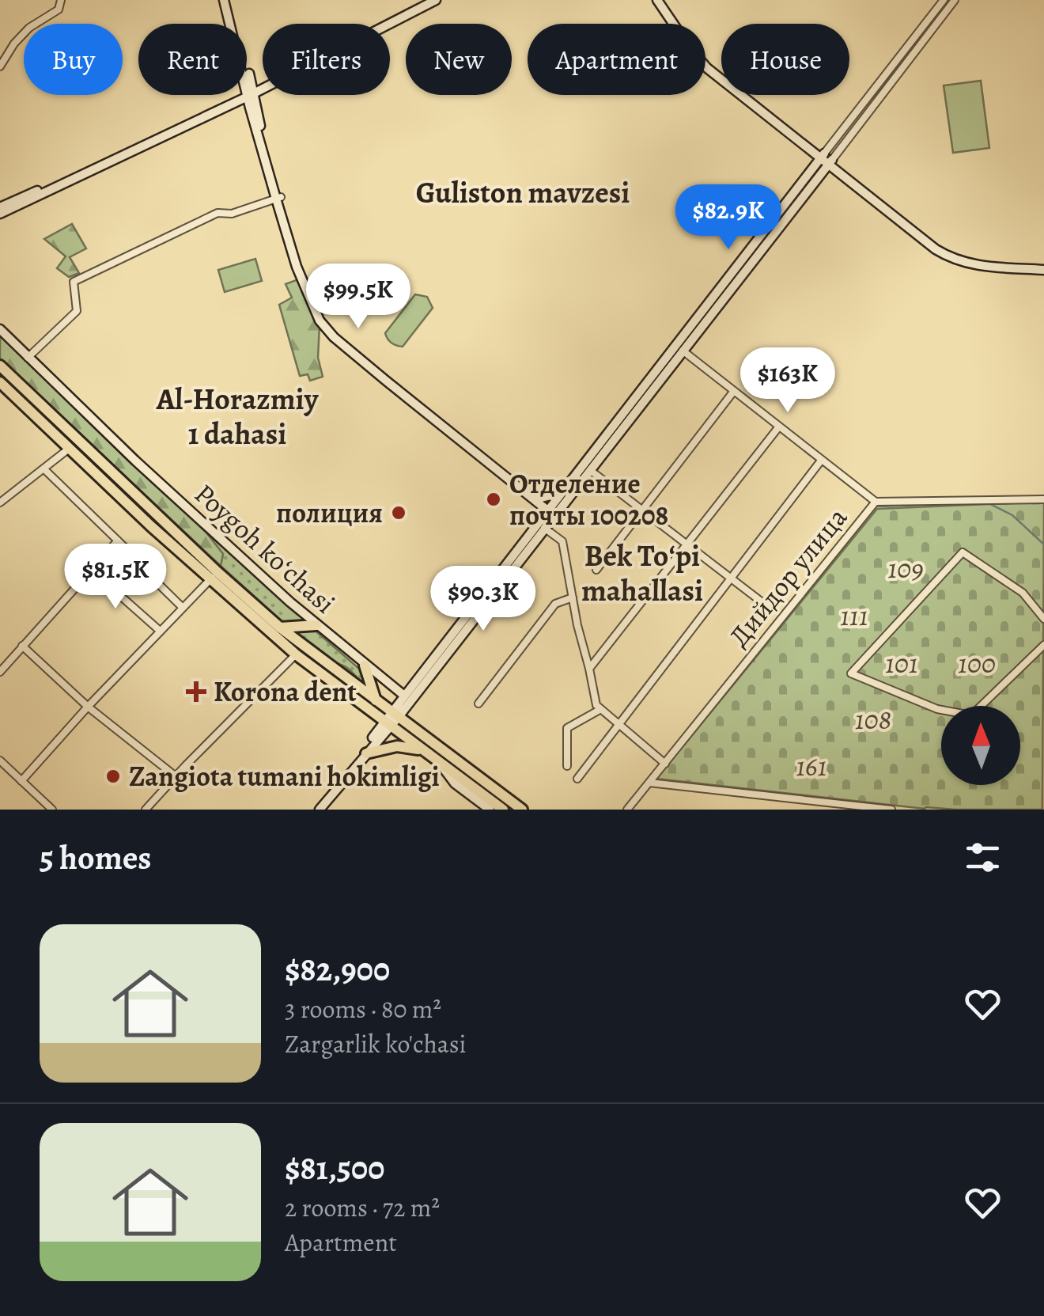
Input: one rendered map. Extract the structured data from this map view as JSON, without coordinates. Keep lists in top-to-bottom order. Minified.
{"streets":{"main road":["Poygoh koʻchasi"],"street":["Дийдор улица"]},"districts":["Guliston mavzesi","Al-Horazmiy 1 dahasi","Bek Toʻpi mahallasi"],"parks":["109","111","101","100","108","161"],"places":{"other":["Отделение почты 100208","полиция","Zangiota tumani hokimligi"],"health":["Korona dent"]},"north":"top","page":{"chip":["Buy","Rent","Filters","New","Apartment","House"],"price":["$82.9K","$99.5K","$163K","$81.5K","$90.3K"],"heading":"5 homes","list":[{"name":"$82,900","note":"3 rooms · 80 m² · Zargarlik ko'chasi"},{"name":"$81,500","note":"2 rooms · 72 m² · Apartment"}]}}
